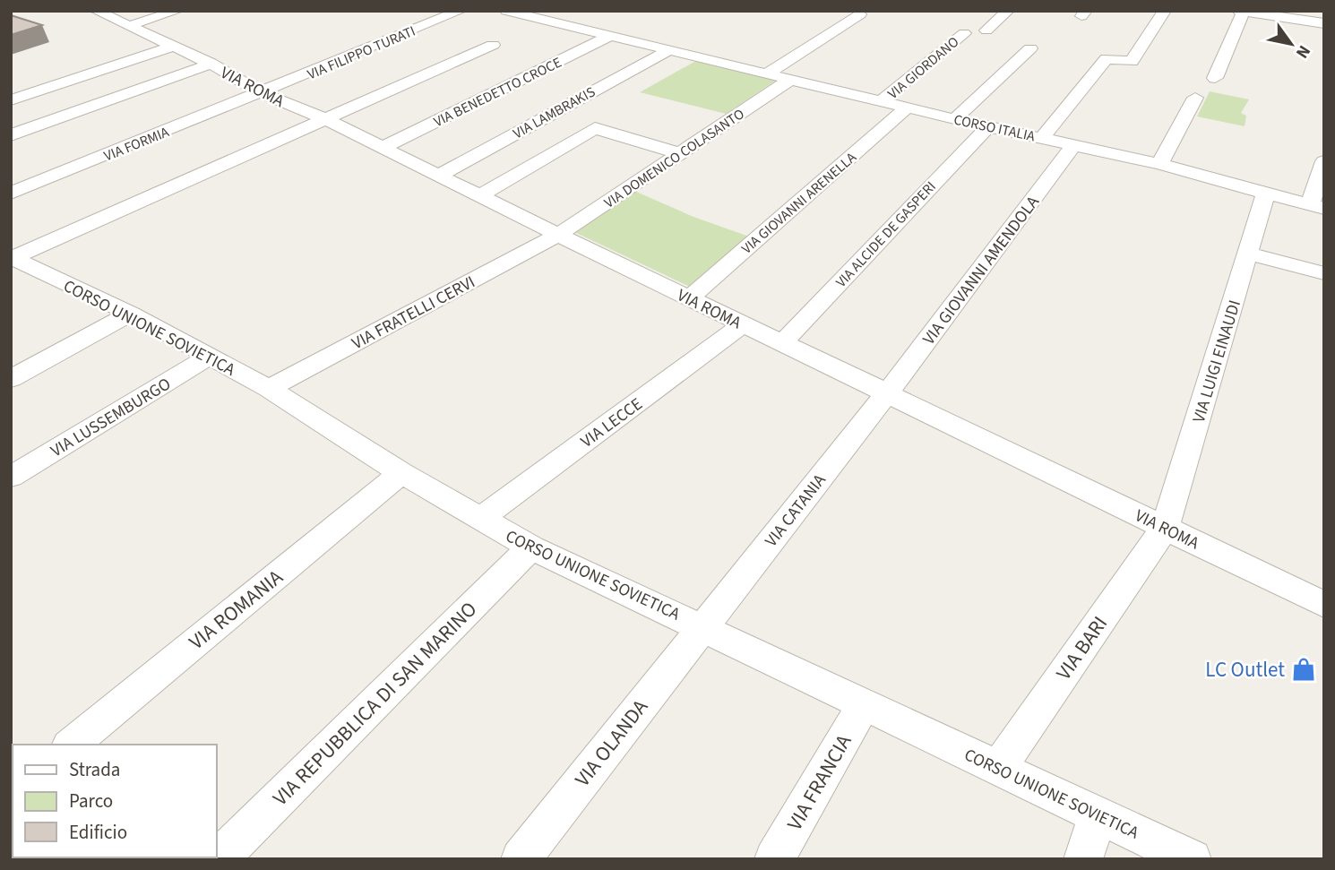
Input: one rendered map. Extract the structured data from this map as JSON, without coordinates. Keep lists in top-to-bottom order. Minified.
{"streets":{"street":["VIA FILIPPO TURATI","VIA GIORDANO","VIA ROMA","VIA BENEDETTO CROCE","VIA LAMBRAKIS","CORSO ITALIA","VIA FORMIA","VIA DOMENICO COLASANTO","VIA GIOVANNI ARENELLA","VIA ALCIDE DE GASPERI","VIA GIOVANNI AMENDOLA","VIA FRATELLI CERVI","CORSO UNIONE SOVIETICA","VIA LUIGI EINAUDI","VIA LUSSEMBURGO","VIA LECCE","VIA CATANIA","VIA ROMANIA","VIA BARI","VIA REPUBBLICA DI SAN MARINO","VIA OLANDA","VIA FRANCIA"]},"crossings":[["VIA FILIPPO TURATI","VIA ROMA"],["VIA FILIPPO TURATI","VIA FORMIA"],["VIA GIORDANO","CORSO ITALIA"],["VIA ROMA","VIA BENEDETTO CROCE"],["VIA ROMA","VIA LAMBRAKIS"],["VIA ROMA","VIA FORMIA"],["VIA ROMA","VIA DOMENICO COLASANTO"],["VIA ROMA","VIA GIOVANNI ARENELLA"],["VIA ROMA","VIA ALCIDE DE GASPERI"],["VIA ROMA","VIA GIOVANNI AMENDOLA"],["VIA ROMA","VIA FRATELLI CERVI"],["VIA ROMA","VIA LUIGI EINAUDI"],["VIA ROMA","VIA LECCE"],["VIA ROMA","VIA CATANIA"],["VIA ROMA","VIA BARI"],["VIA BENEDETTO CROCE","CORSO ITALIA"],["VIA LAMBRAKIS","CORSO ITALIA"],["CORSO ITALIA","VIA DOMENICO COLASANTO"],["CORSO ITALIA","VIA GIOVANNI ARENELLA"],["CORSO ITALIA","VIA ALCIDE DE GASPERI"],["CORSO ITALIA","VIA GIOVANNI AMENDOLA"],["CORSO ITALIA","VIA LUIGI EINAUDI"],["VIA DOMENICO COLASANTO","VIA FRATELLI CERVI"],["VIA GIOVANNI AMENDOLA","VIA CATANIA"],["VIA FRATELLI CERVI","CORSO UNIONE SOVIETICA"],["CORSO UNIONE SOVIETICA","VIA LUSSEMBURGO"],["CORSO UNIONE SOVIETICA","VIA LECCE"],["CORSO UNIONE SOVIETICA","VIA CATANIA"],["CORSO UNIONE SOVIETICA","VIA ROMANIA"],["CORSO UNIONE SOVIETICA","VIA BARI"],["CORSO UNIONE SOVIETICA","VIA REPUBBLICA DI SAN MARINO"],["CORSO UNIONE SOVIETICA","VIA OLANDA"],["CORSO UNIONE SOVIETICA","VIA FRANCIA"],["VIA LUIGI EINAUDI","VIA BARI"],["VIA CATANIA","VIA OLANDA"]],"places":{"shop":["LC Outlet"]},"legend":["Strada","Parco","Edificio"],"north":"bottom right"}
